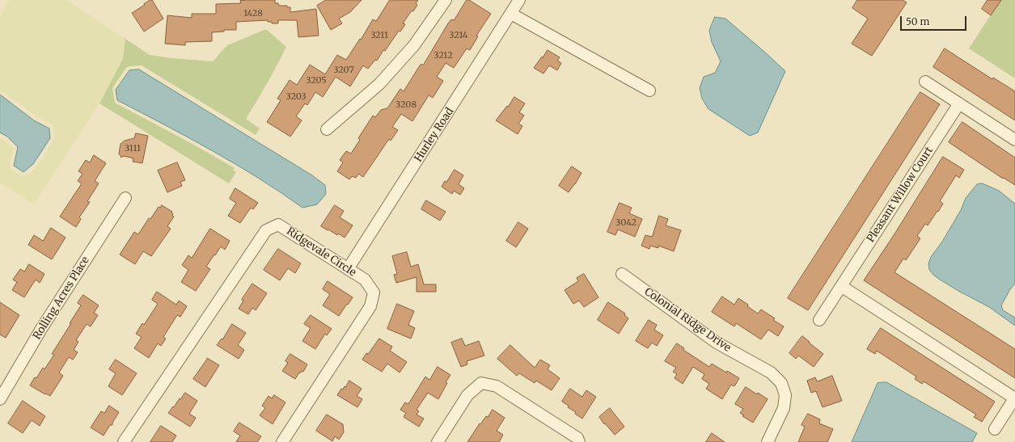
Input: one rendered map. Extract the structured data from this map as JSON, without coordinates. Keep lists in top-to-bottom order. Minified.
{"streets":{"street":["Hurley Road","Pleasant Willow Court","Ridgevale Circle","Rolling Acres Place","Colonial Ridge Drive"]},"crossings":[["Hurley Road","Ridgevale Circle"]],"house_numbers":["1428","3211","3214","3212","3207","3205","3203","3208","3111","3042"],"scale_bar":"50 m"}
